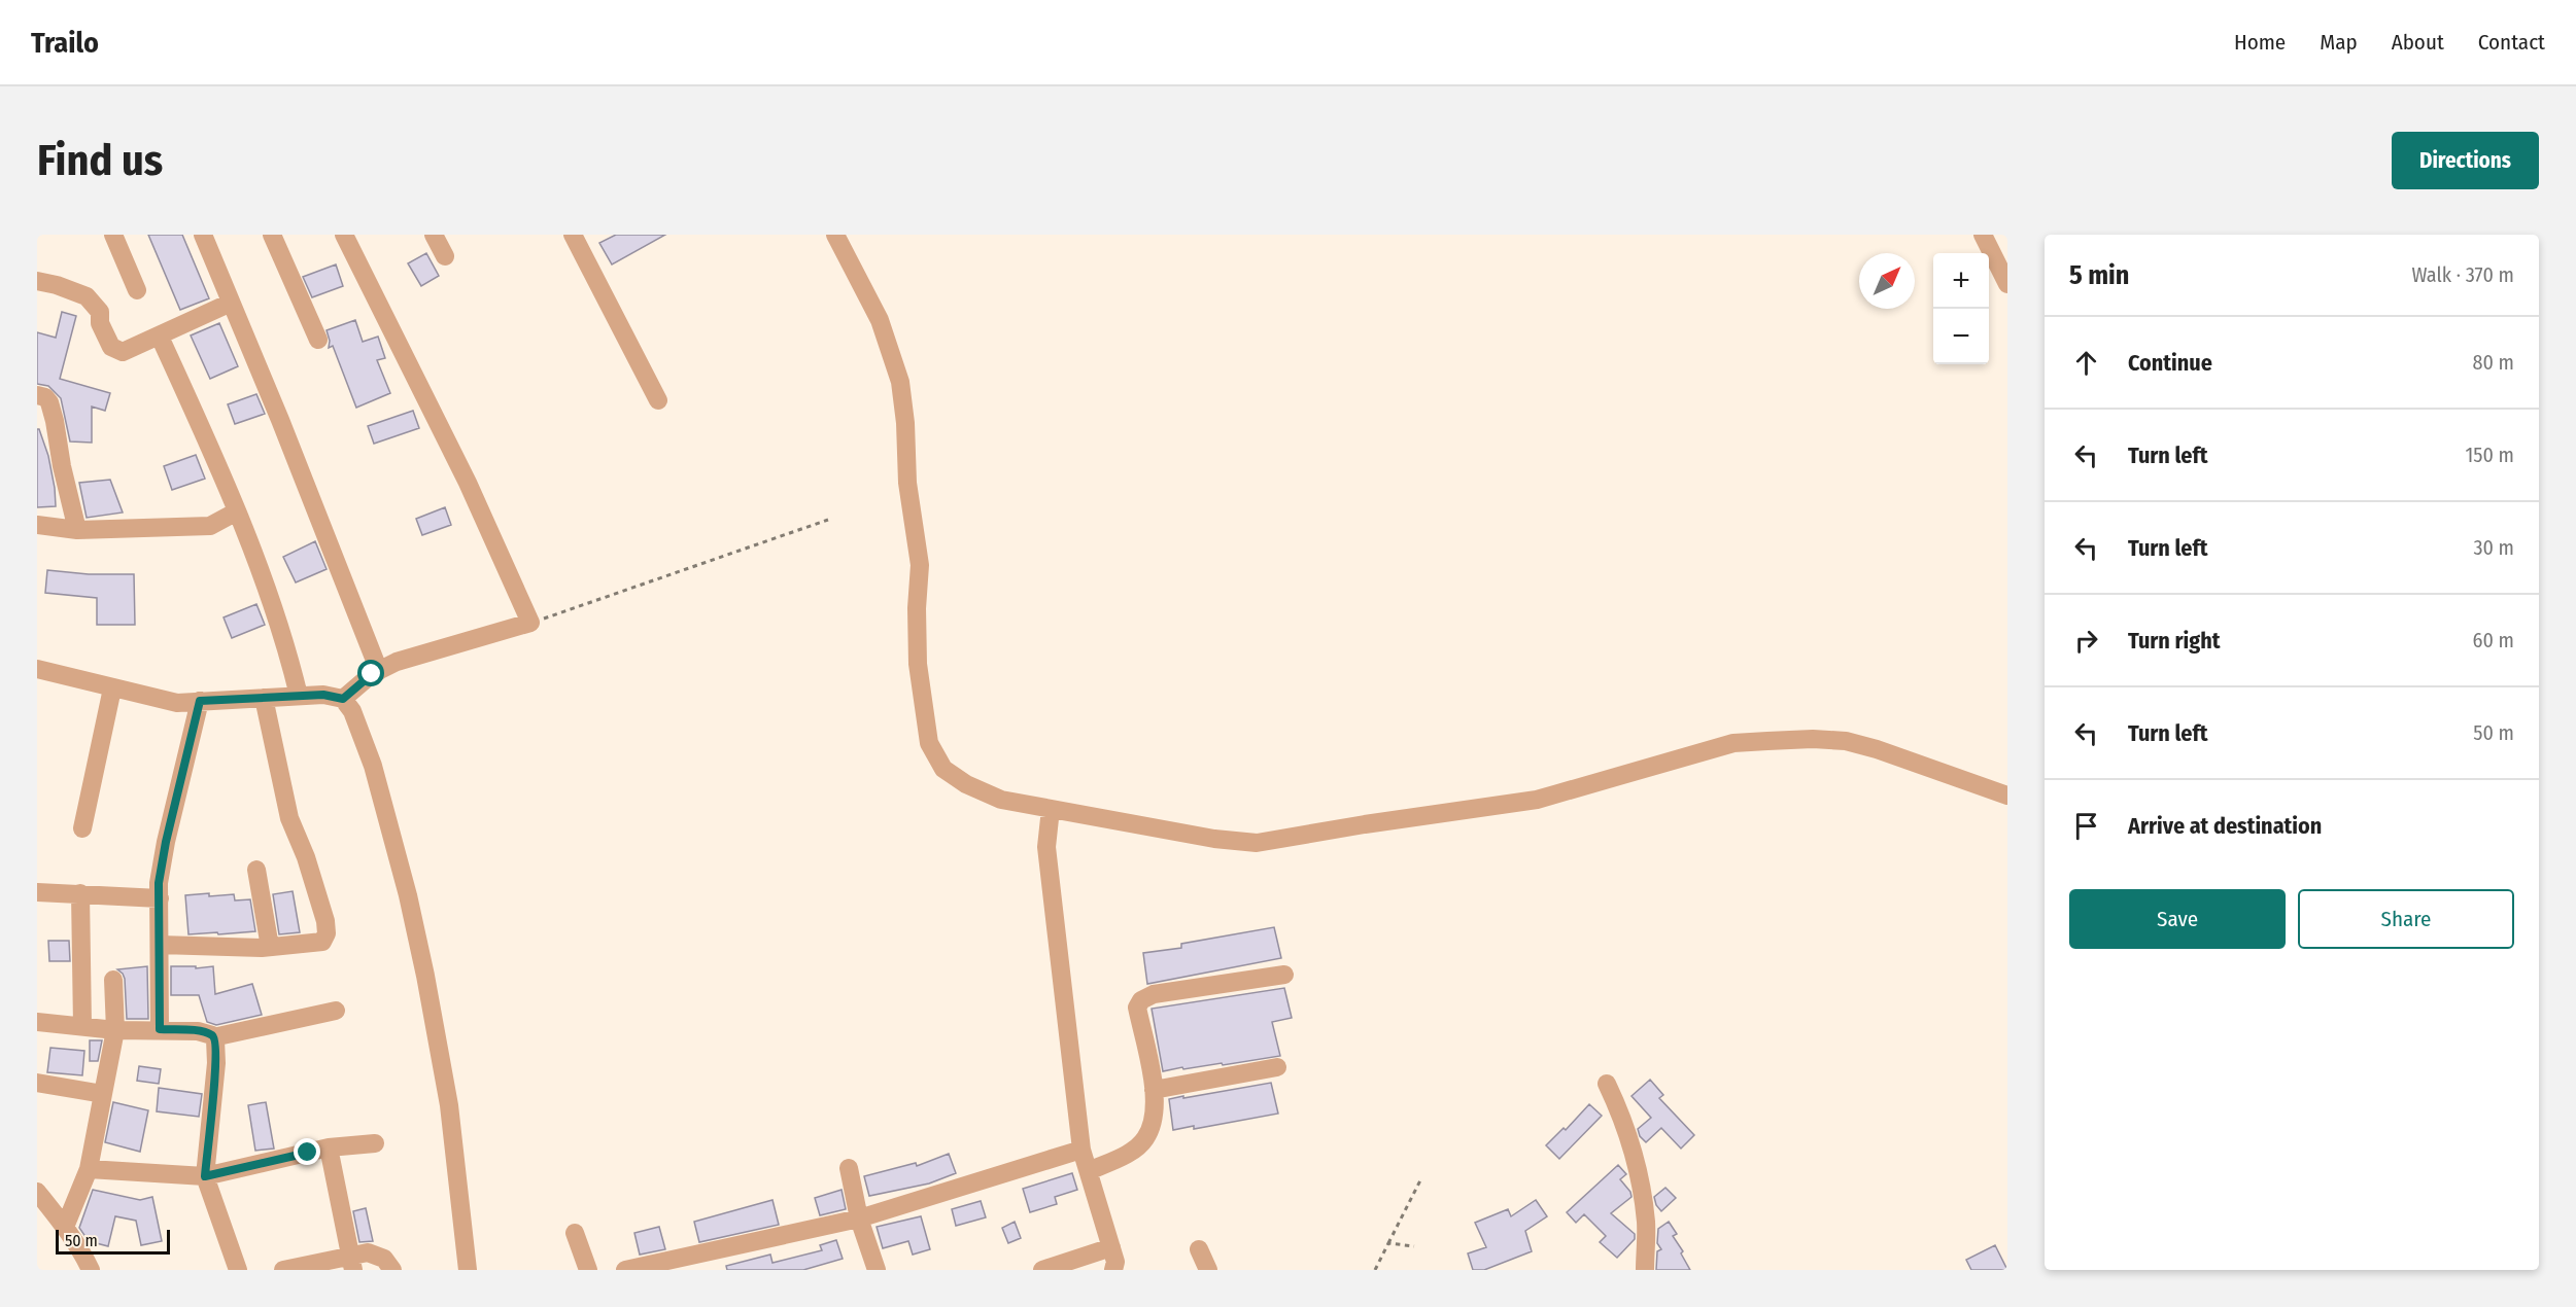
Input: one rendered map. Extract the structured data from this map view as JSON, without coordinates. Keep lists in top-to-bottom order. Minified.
{"scale_bar":"50 m","north":"top right","page":{"header":"Trailo","nav":["Home","Map","About","Contact"],"buttons":["Directions",["Save","Share"]],"title":"Find us","heading":["5 min","Walk · 370 m"],"map_buttons":["+","−"],"list":[["Continue","80 m"],["Turn left","150 m"],["Turn left","30 m"],["Turn right","60 m"],["Turn left","50 m"],"Arrive at destination"],"scale":"50 m"}}
